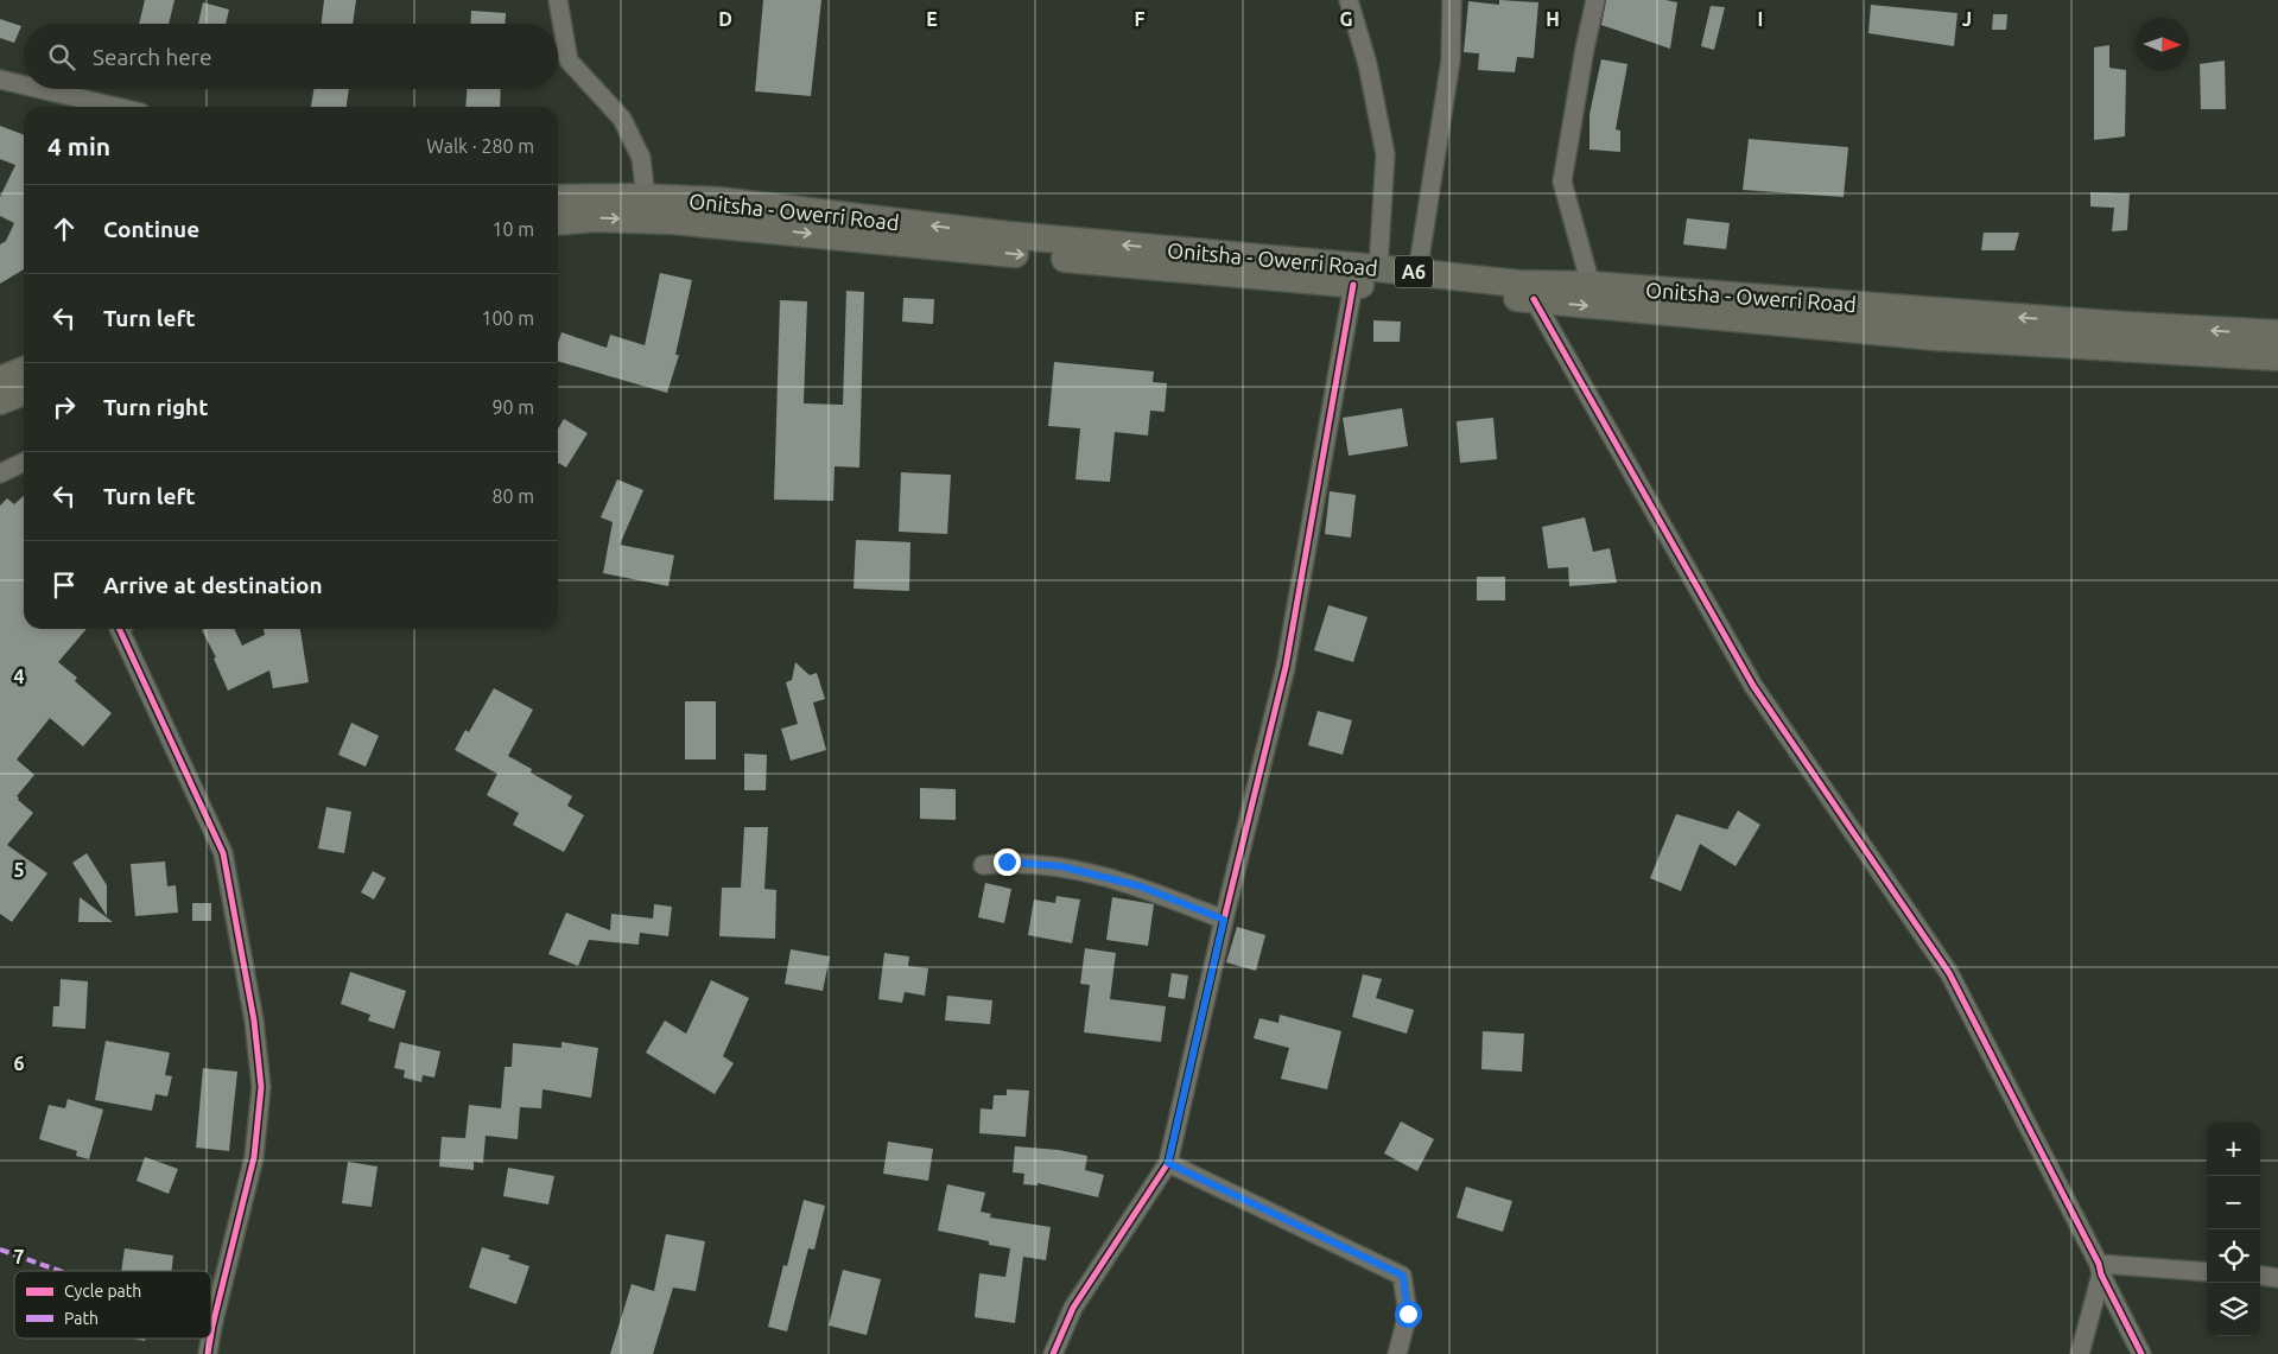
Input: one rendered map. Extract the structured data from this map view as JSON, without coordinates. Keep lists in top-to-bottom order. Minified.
{"streets":{"highway":["Onitsha - Owerri Road","A6"]},"legend":["Cycle path","Path"],"north":"right","page":{"search":"Search here","heading":["4 min","Walk · 280 m"],"list":[["Continue","10 m"],["Turn left","100 m"],["Turn right","90 m"],["Turn left","80 m"],"Arrive at destination"],"map_buttons":["+","−"]},"grid":{"columns":["D","E","F","G","H","I","J"],"rows":["4","5","6","7"]}}
